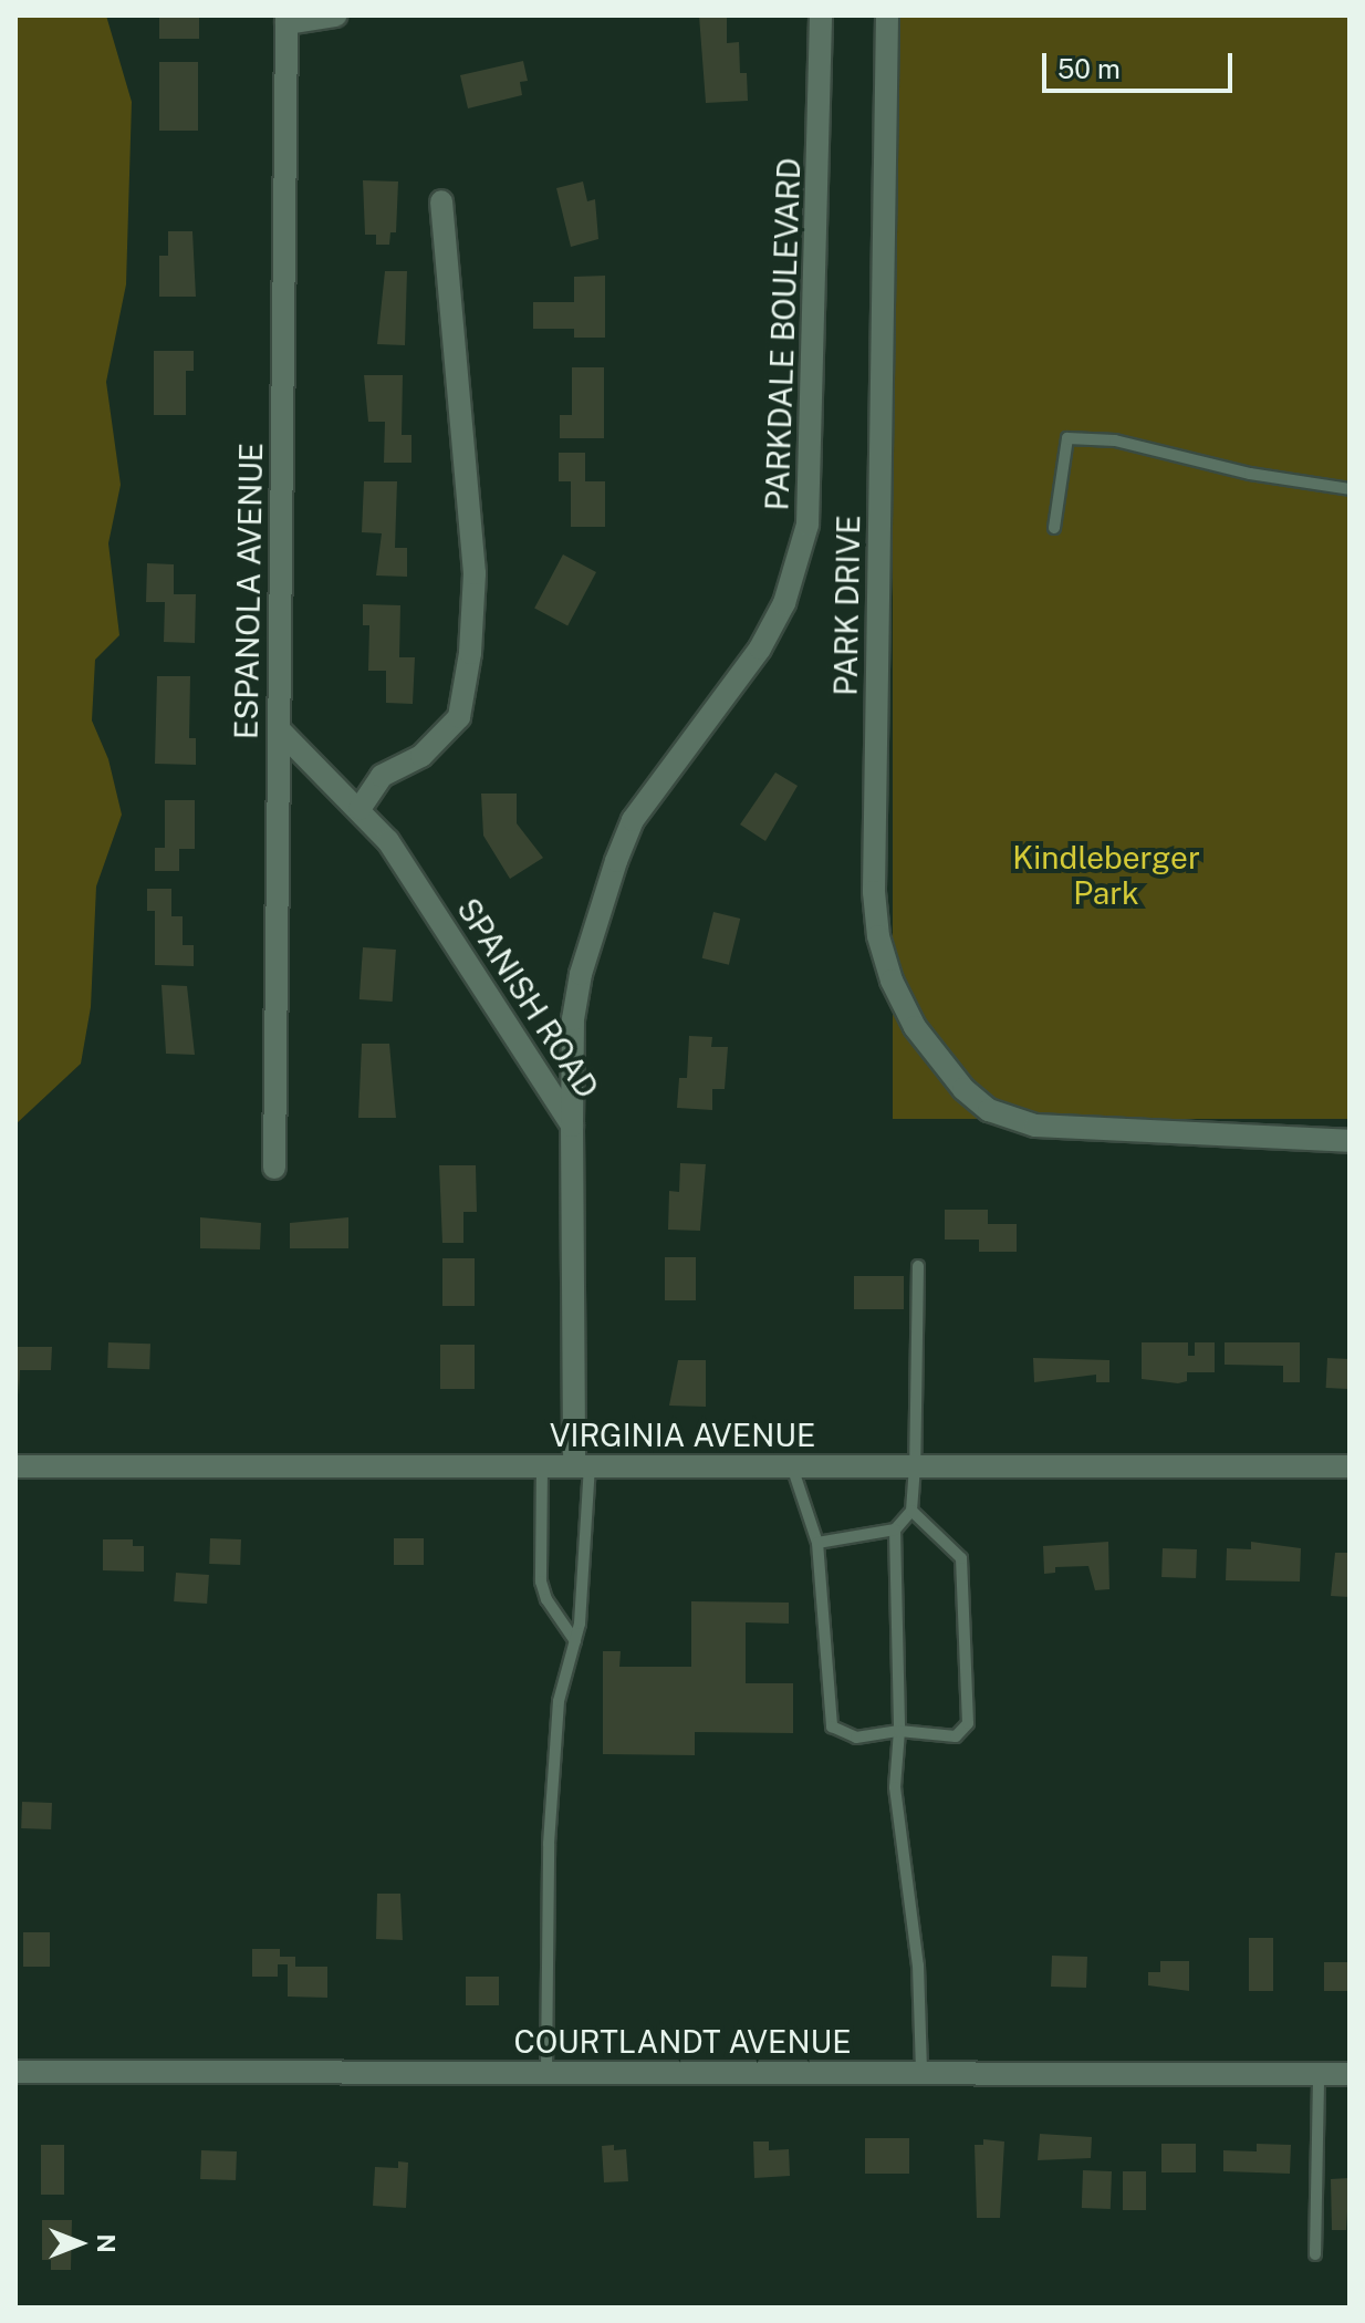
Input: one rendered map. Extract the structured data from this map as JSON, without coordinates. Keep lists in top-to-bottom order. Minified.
{"streets":{"street":["PARKDALE BOULEVARD","ESPANOLA AVENUE","PARK DRIVE","SPANISH ROAD","VIRGINIA AVENUE","COURTLANDT AVENUE"]},"crossings":[["PARKDALE BOULEVARD","SPANISH ROAD"],["ESPANOLA AVENUE","SPANISH ROAD"],["SPANISH ROAD","VIRGINIA AVENUE"]],"parks":["Kindleberger Park"],"scale_bar":"50 m","north":"right"}
